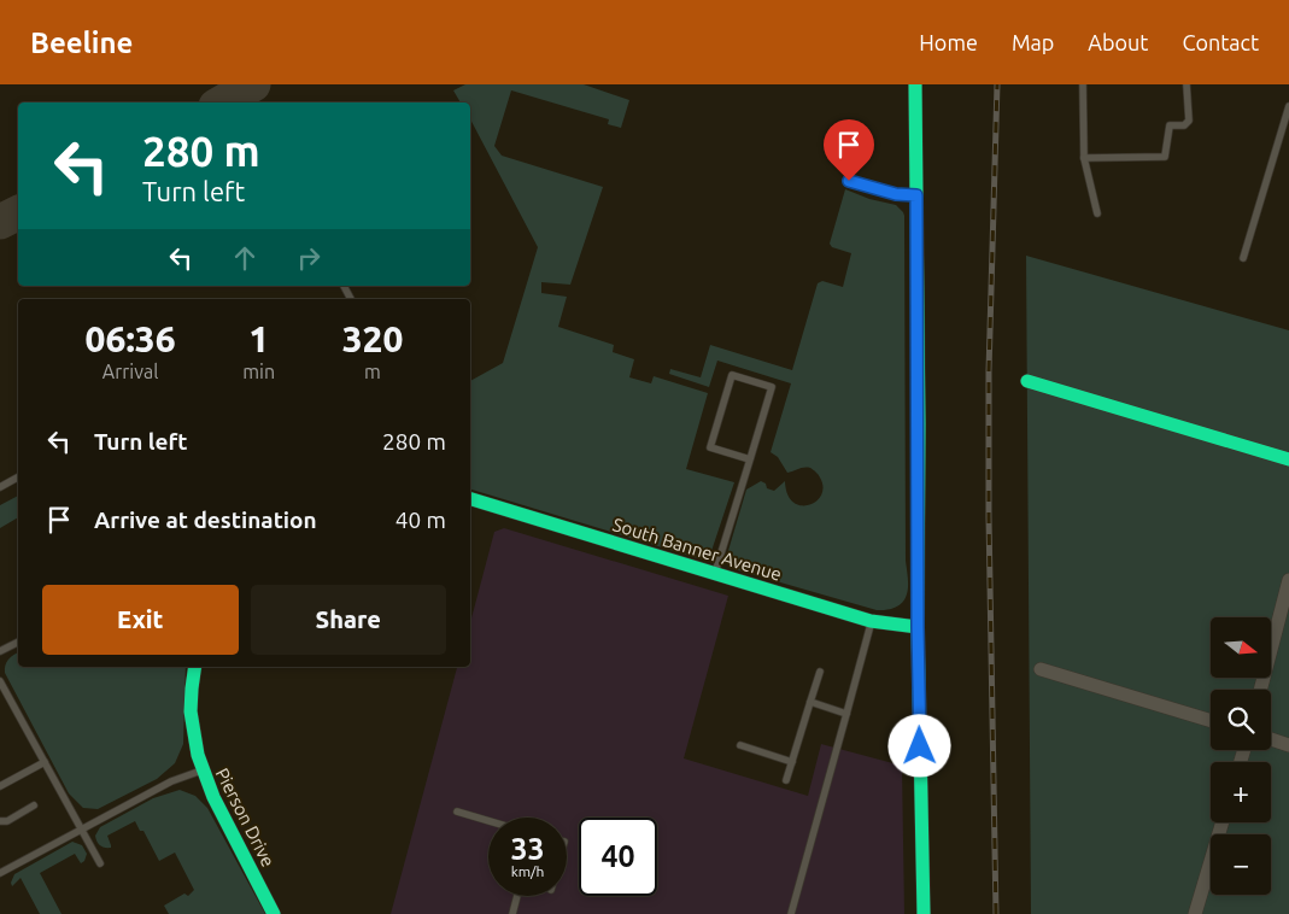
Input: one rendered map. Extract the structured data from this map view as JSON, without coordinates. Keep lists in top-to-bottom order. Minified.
{"streets":{"street":["South Banner Avenue","Pierson Drive"]},"north":"right","page":{"header":"Beeline","nav":["Home","Map","About","Contact"],"turn":["280 m","Turn left"],"eta":["06:36","Arrival","1","min","320","m"],"list":[{"name":"Turn left","value":"280 m"},{"name":"Arrive at destination","value":"40 m"}],"buttons":["Exit","Share"],"map_buttons":["+","−"],"speed":"33 km/h","limit":"40"}}
